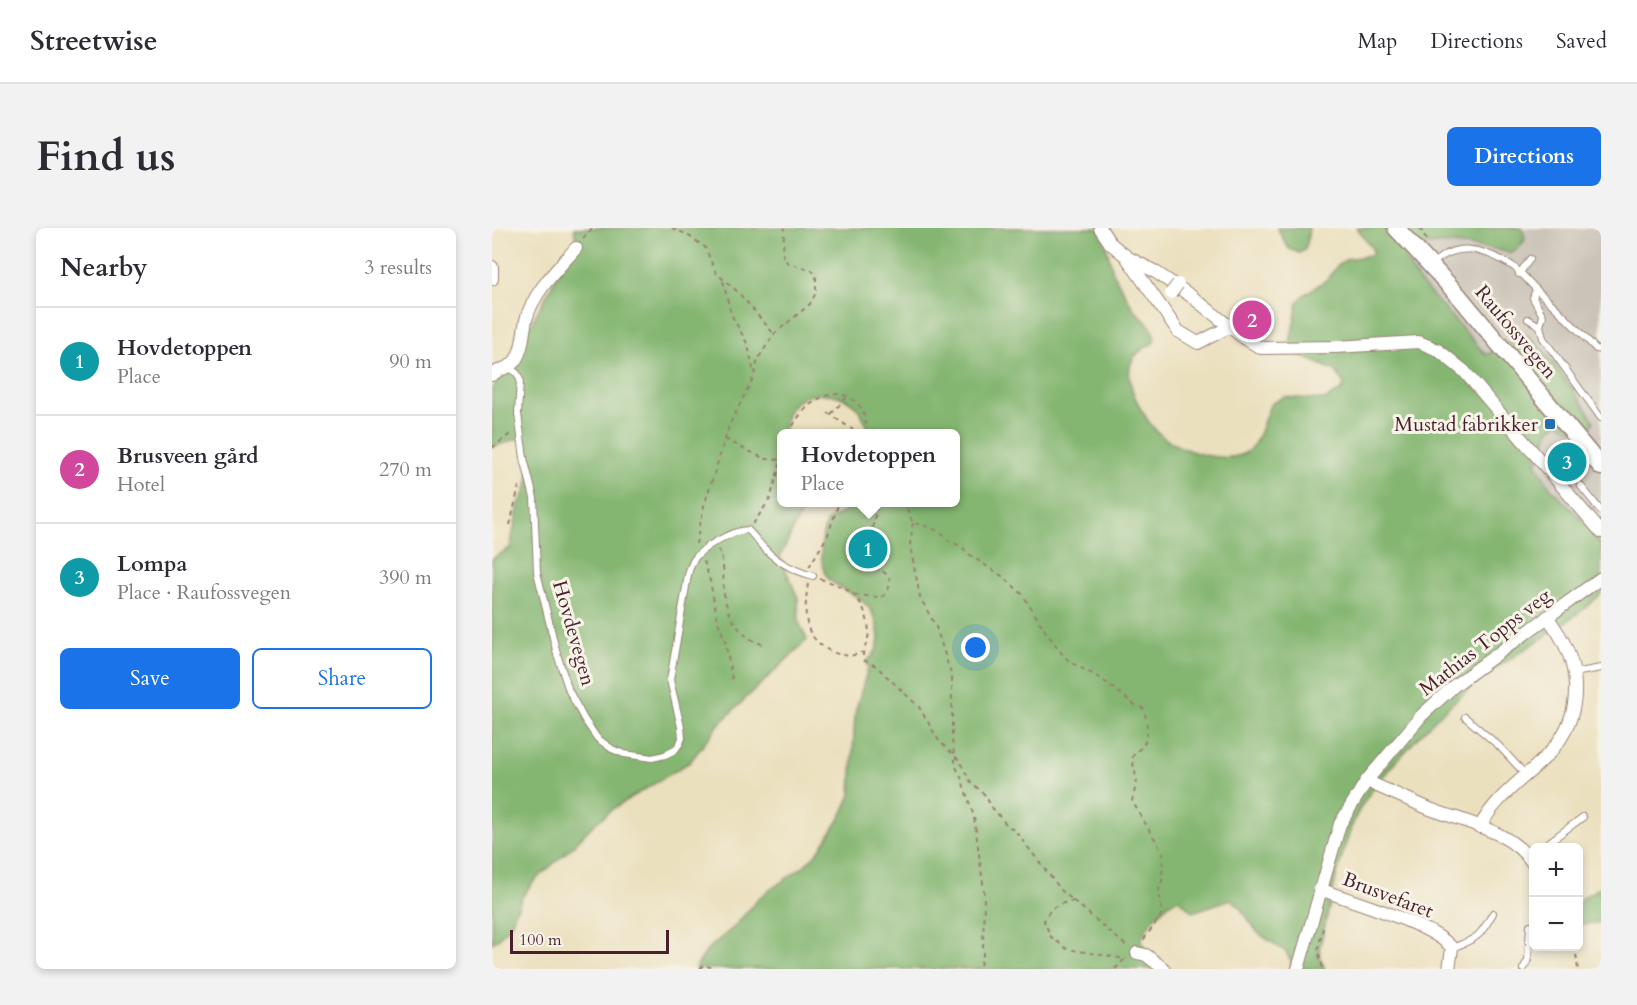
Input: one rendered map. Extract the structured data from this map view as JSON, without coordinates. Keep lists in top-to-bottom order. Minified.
{"streets":{"main road":["Raufossvegen"],"street":["Mathias Topps veg","Brusvefaret"],"lane":["Hovdevegen"]},"crossings":[["Mathias Topps veg","Brusvefaret"]],"places":{"transit":["Mustad fabrikker"]},"scale_bar":"100 m","page":{"header":"Streetwise","nav":["Map","Directions","Saved"],"buttons":["Directions",["Save","Share"]],"title":"Find us","heading":["Nearby","3 results"],"pins":["2","3","1"],"list":[{"mark":"1","name":"Hovdetoppen","note":"Place","value":"90 m"},{"mark":"2","name":"Brusveen gård","note":"Hotel","value":"270 m"},{"mark":"3","name":"Lompa","note":"Place · Raufossvegen","value":"390 m"}],"popup":["Hovdetoppen","Place"],"map_buttons":["+","−"],"scale":"100 m"}}
